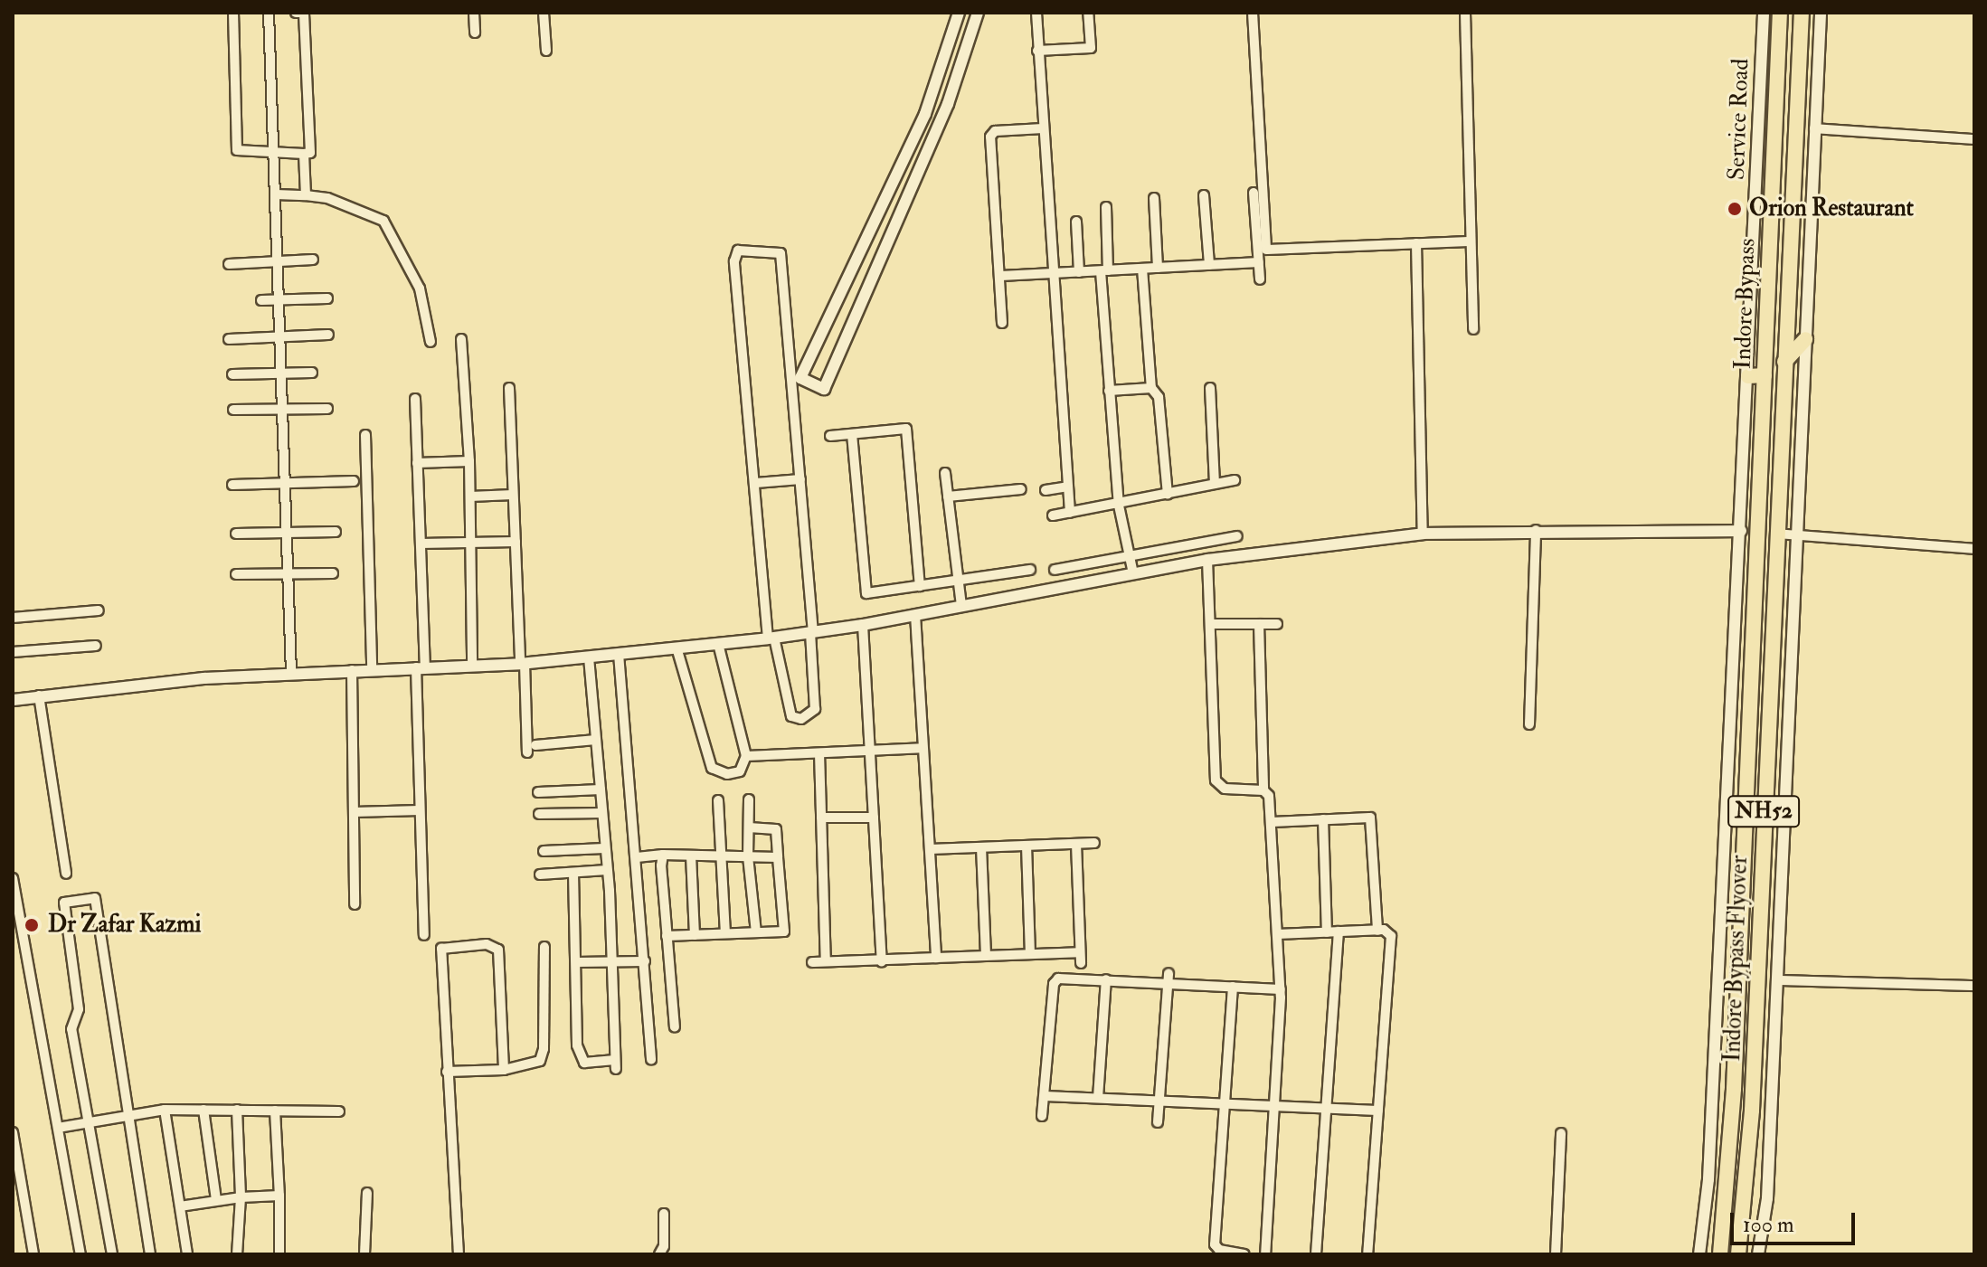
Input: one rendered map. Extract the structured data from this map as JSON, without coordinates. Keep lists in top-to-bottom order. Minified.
{"streets":{"highway":["Indore Bypass","NH52","Indore Bypass Flyover"],"street":["Service Road"]},"crossings":[["Indore Bypass","Indore Bypass Flyover"]],"places":["Orion Restaurant","Dr Zafar Kazmi"],"scale_bar":"100 m"}
